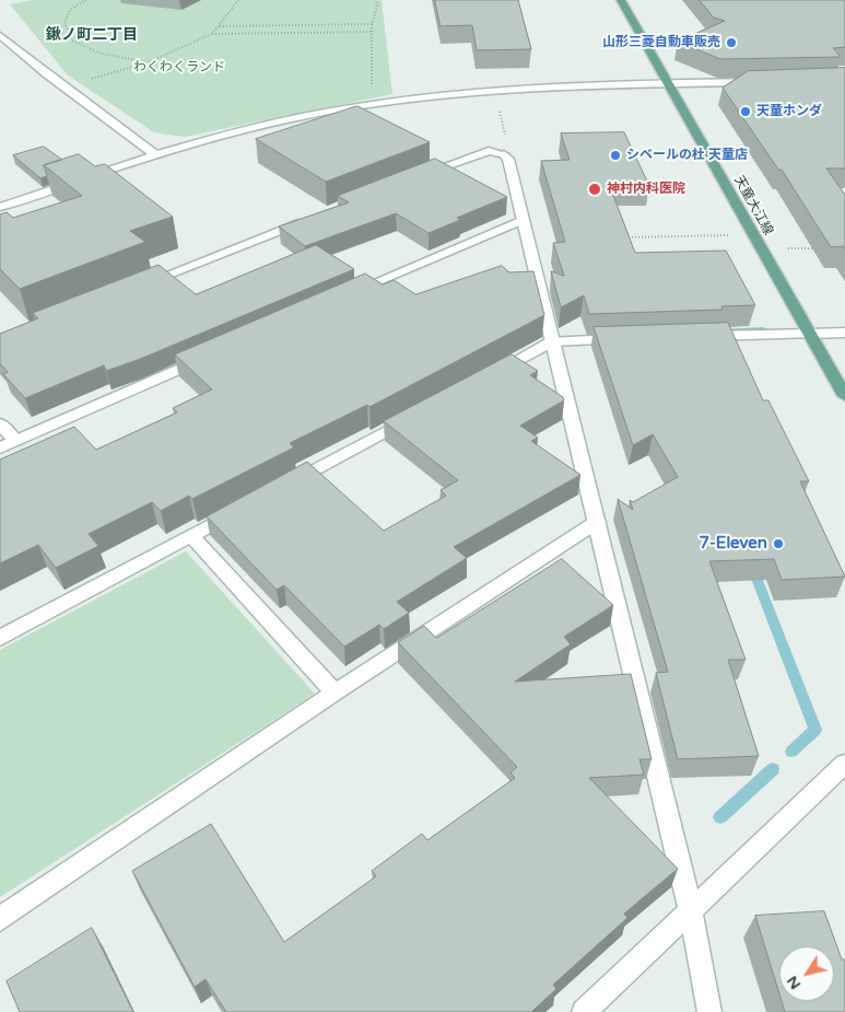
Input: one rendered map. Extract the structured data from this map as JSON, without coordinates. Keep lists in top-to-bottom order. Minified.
{"streets":{"main road":["天童大江線"]},"districts":["鍬ノ町二丁目"],"parks":["わくわくランド"],"places":["山形三菱自動車販売","天童ホンダ","シベールの杜 天童店","神村内科医院","7-Eleven"],"north":"bottom left"}
